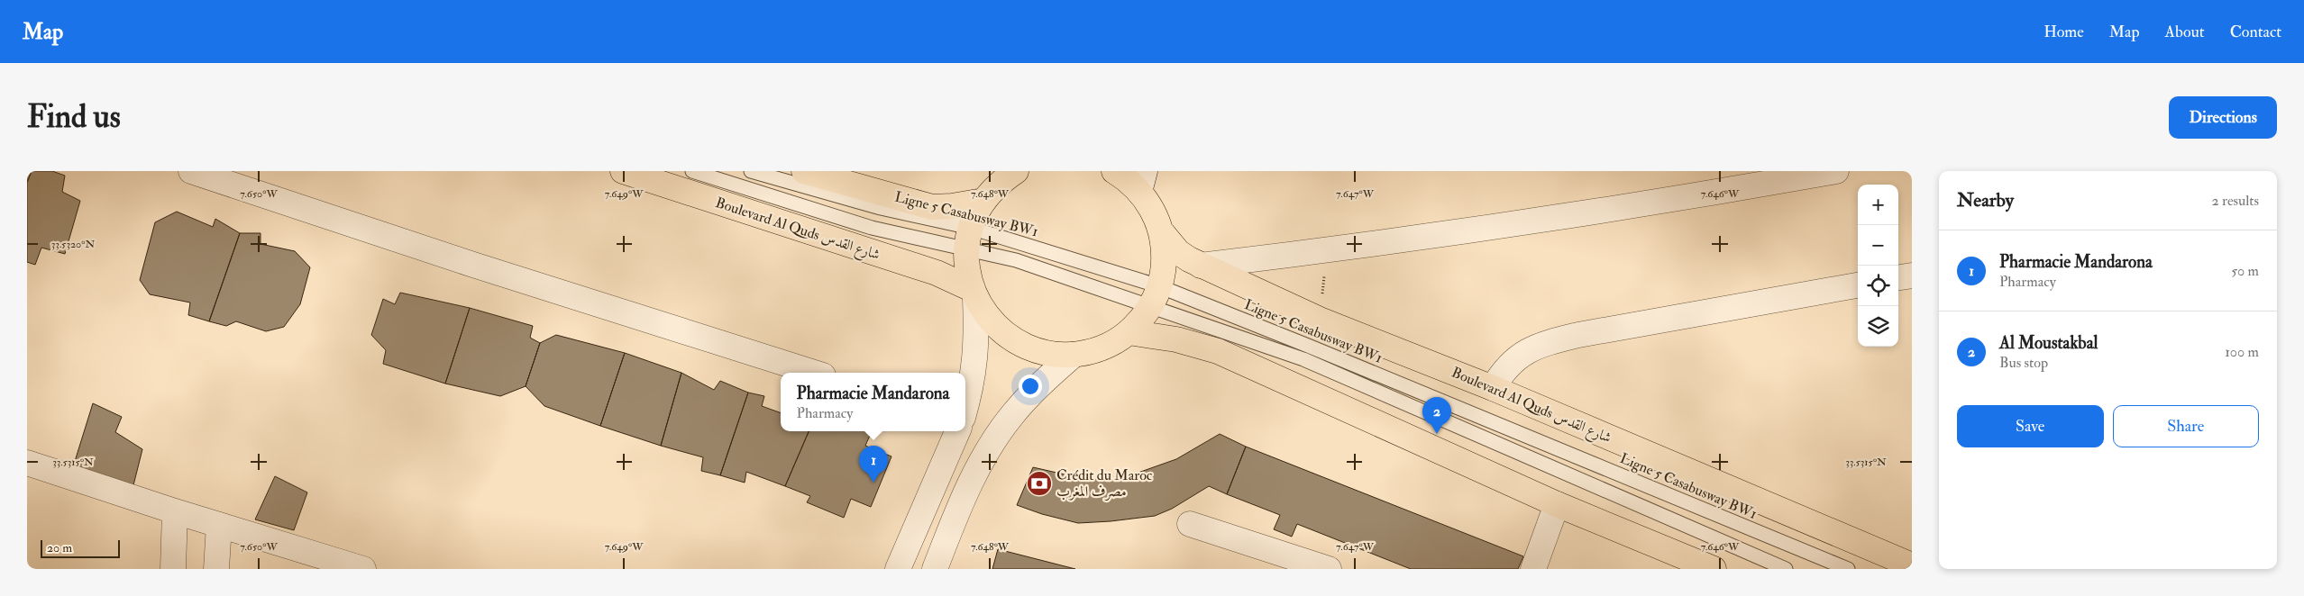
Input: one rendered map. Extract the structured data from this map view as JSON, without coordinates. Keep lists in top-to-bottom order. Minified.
{"streets":{"main road":["Boulevard Al Quds شارع القدس"],"lane":["Ligne 5 Casabusway BW1"]},"places":{"bank":["Crédit du Maroc مصرف المغرب"]},"scale_bar":"20 m","page":{"header":"Map","nav":["Home","Map","About","Contact"],"buttons":["Directions",["Save","Share"]],"title":"Find us","heading":["Nearby","2 results"],"map_buttons":["+","−"],"list":[{"mark":"1","name":"Pharmacie Mandarona","note":"Pharmacy","value":"50 m"},{"mark":"2","name":"Al Moustakbal","note":"Bus stop","value":"100 m"}],"popup":["Pharmacie Mandarona","Pharmacy"],"pins":["2","1"],"scale":"20 m"},"coordinates":["7.650°W","7.649°W","7.648°W","7.647°W","7.646°W","33.5320°N","33.5315°N"]}
